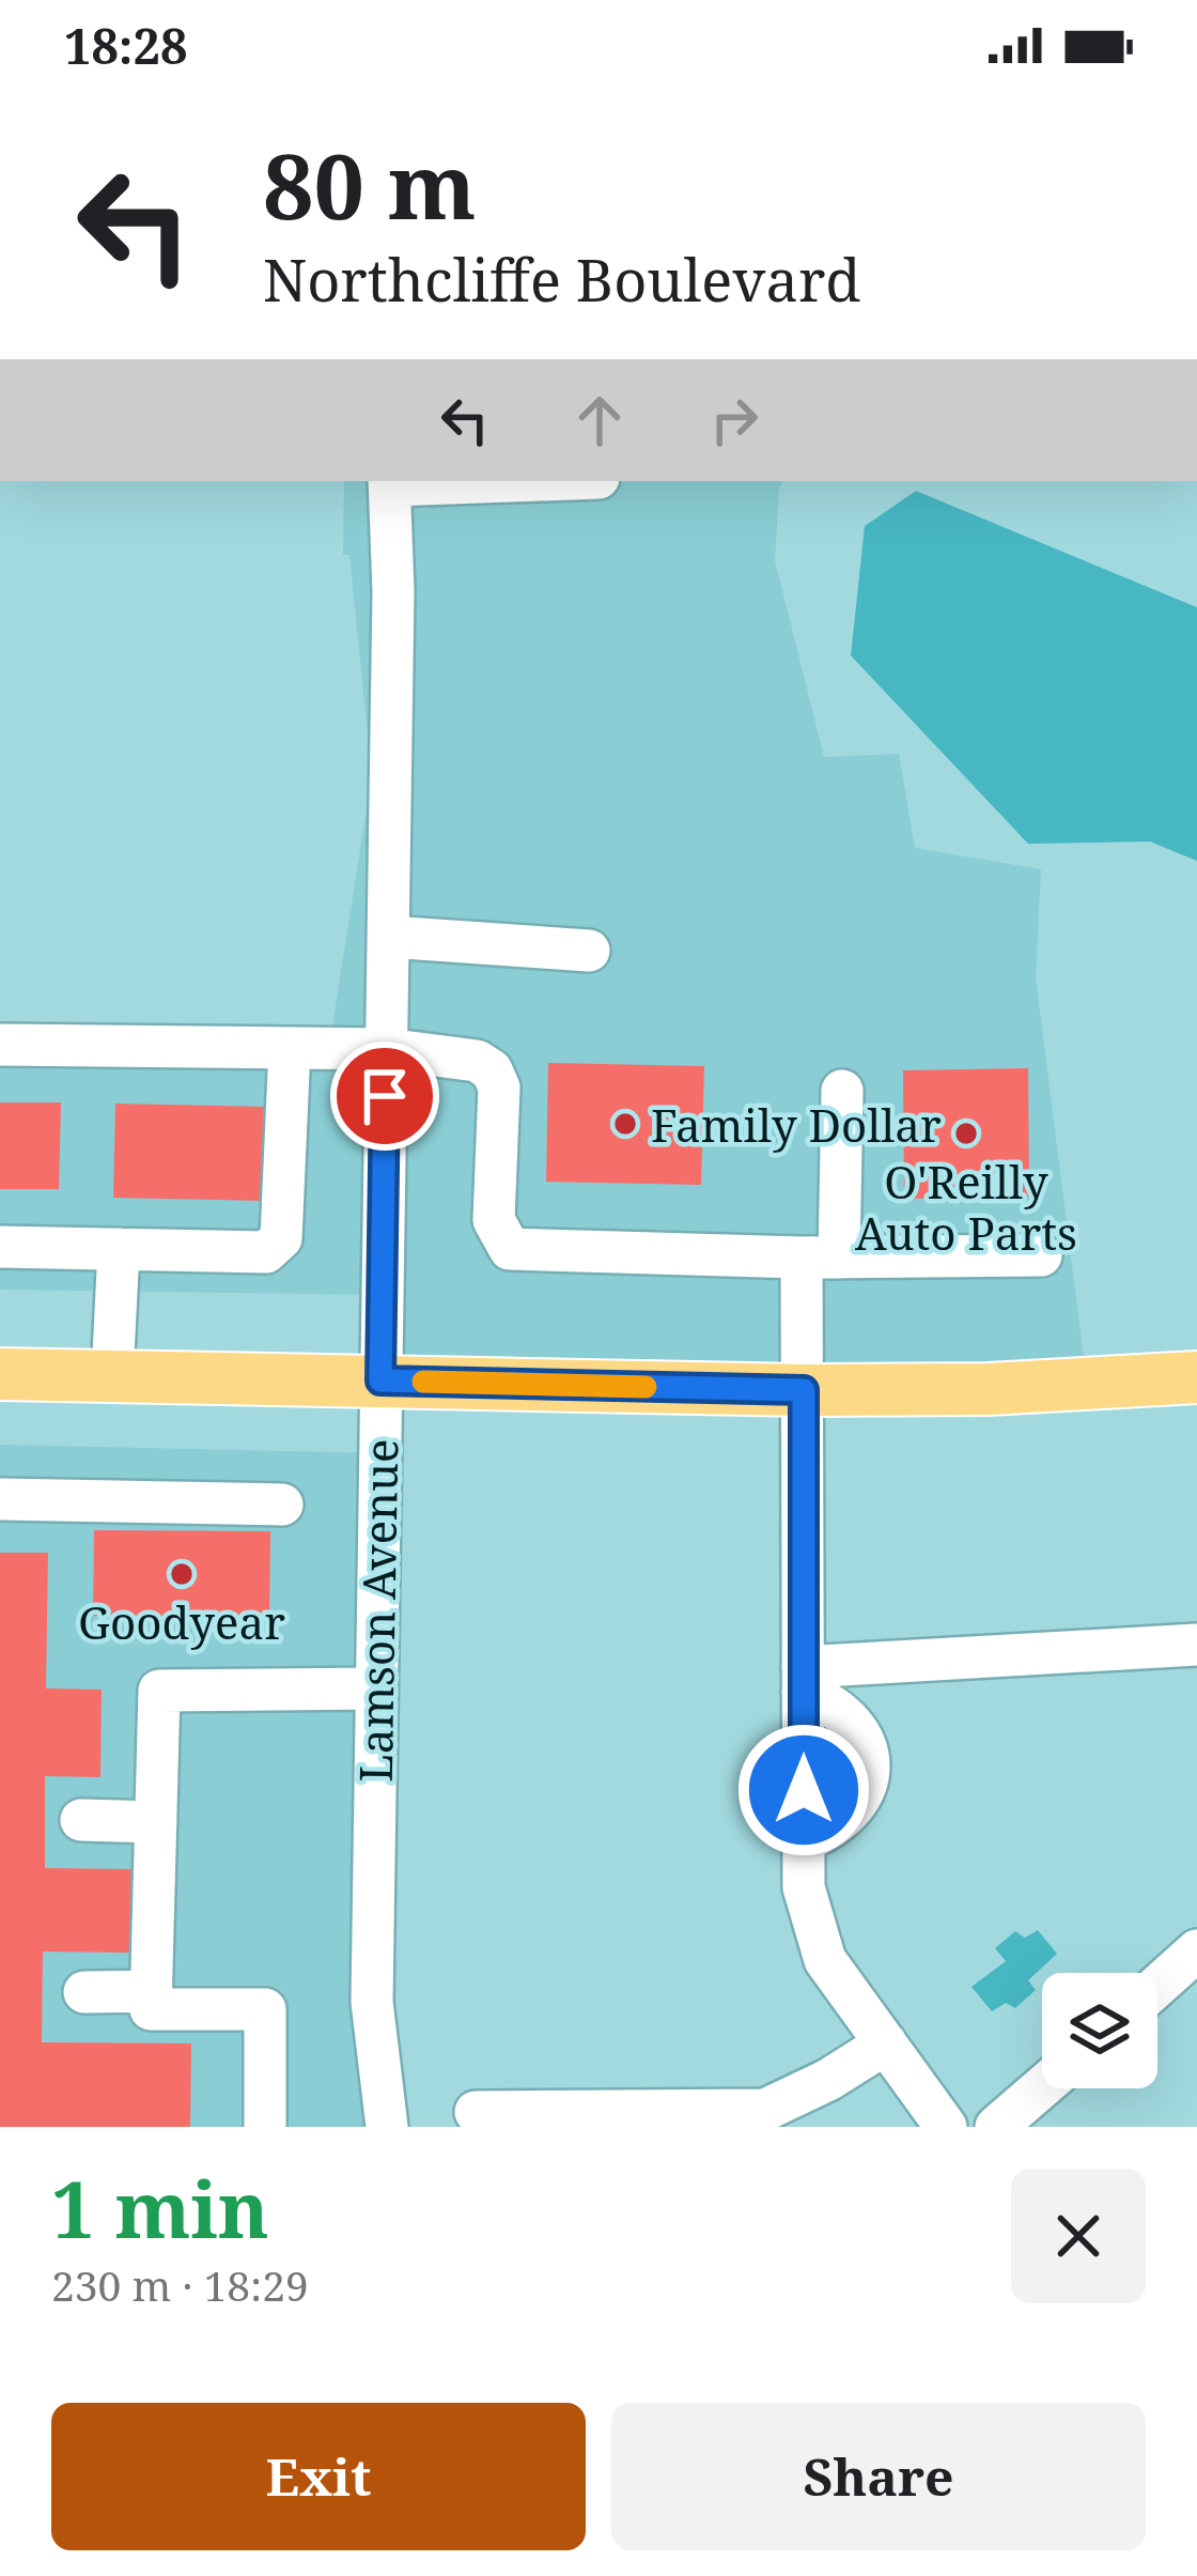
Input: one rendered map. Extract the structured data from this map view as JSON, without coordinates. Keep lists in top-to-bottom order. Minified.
{"streets":{"street":["Lamson Avenue"]},"places":["Family Dollar","O'Reilly Auto Parts","Goodyear"],"page":{"status":"18:28","turn":["80 m","Northcliffe Boulevard"],"heading":["1 min","230 m · 18:29"],"buttons":["Exit","Share"]}}
